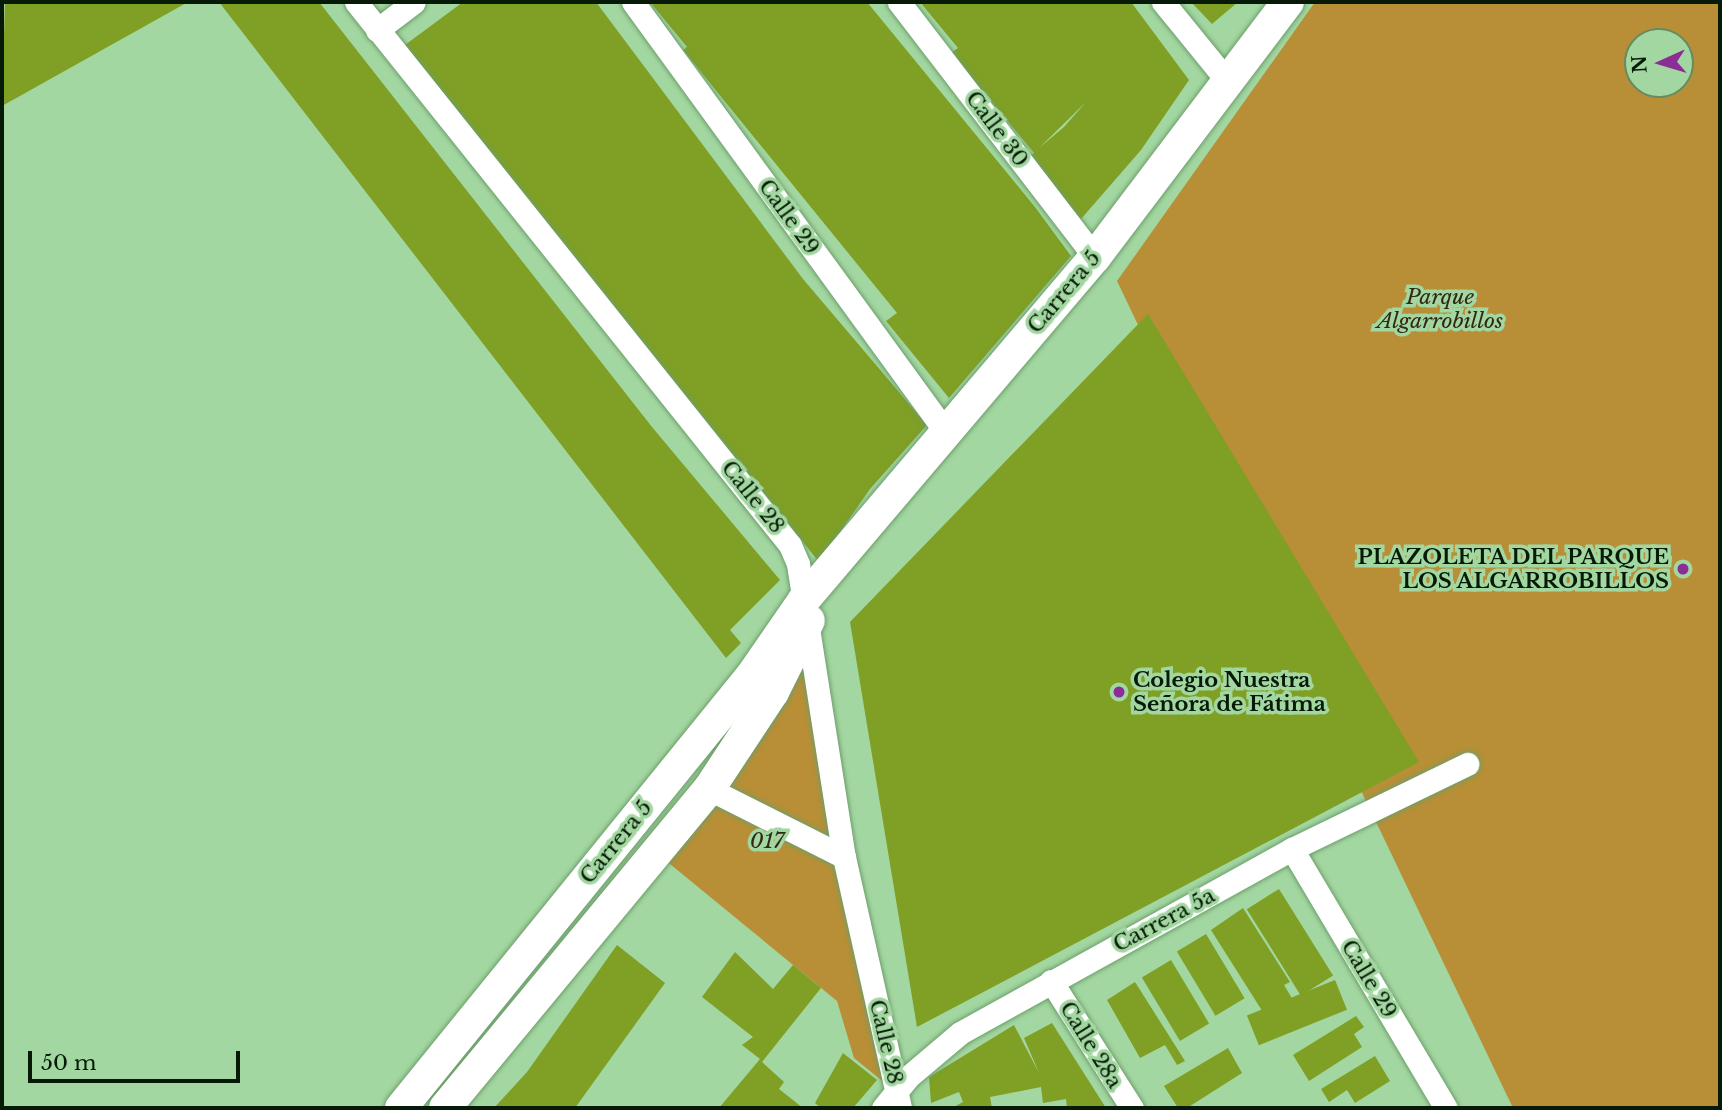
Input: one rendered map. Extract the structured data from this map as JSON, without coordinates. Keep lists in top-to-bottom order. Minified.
{"streets":{"street":["Calle 30","Calle 29","Carrera 5","Calle 28","Carrera 5a","Calle 28a"]},"crossings":[["Calle 30","Carrera 5"],["Calle 29","Carrera 5"],["Calle 29","Carrera 5a"],["Carrera 5","Calle 28"],["Calle 28","Carrera 5a"],["Carrera 5a","Calle 28a"]],"parks":["Parque Algarrobillos","017"],"places":["PLAZOLETA DEL PARQUE LOS ALGARROBILLOS","Colegio Nuestra Señora de Fátima"],"scale_bar":"50 m","north":"left"}
